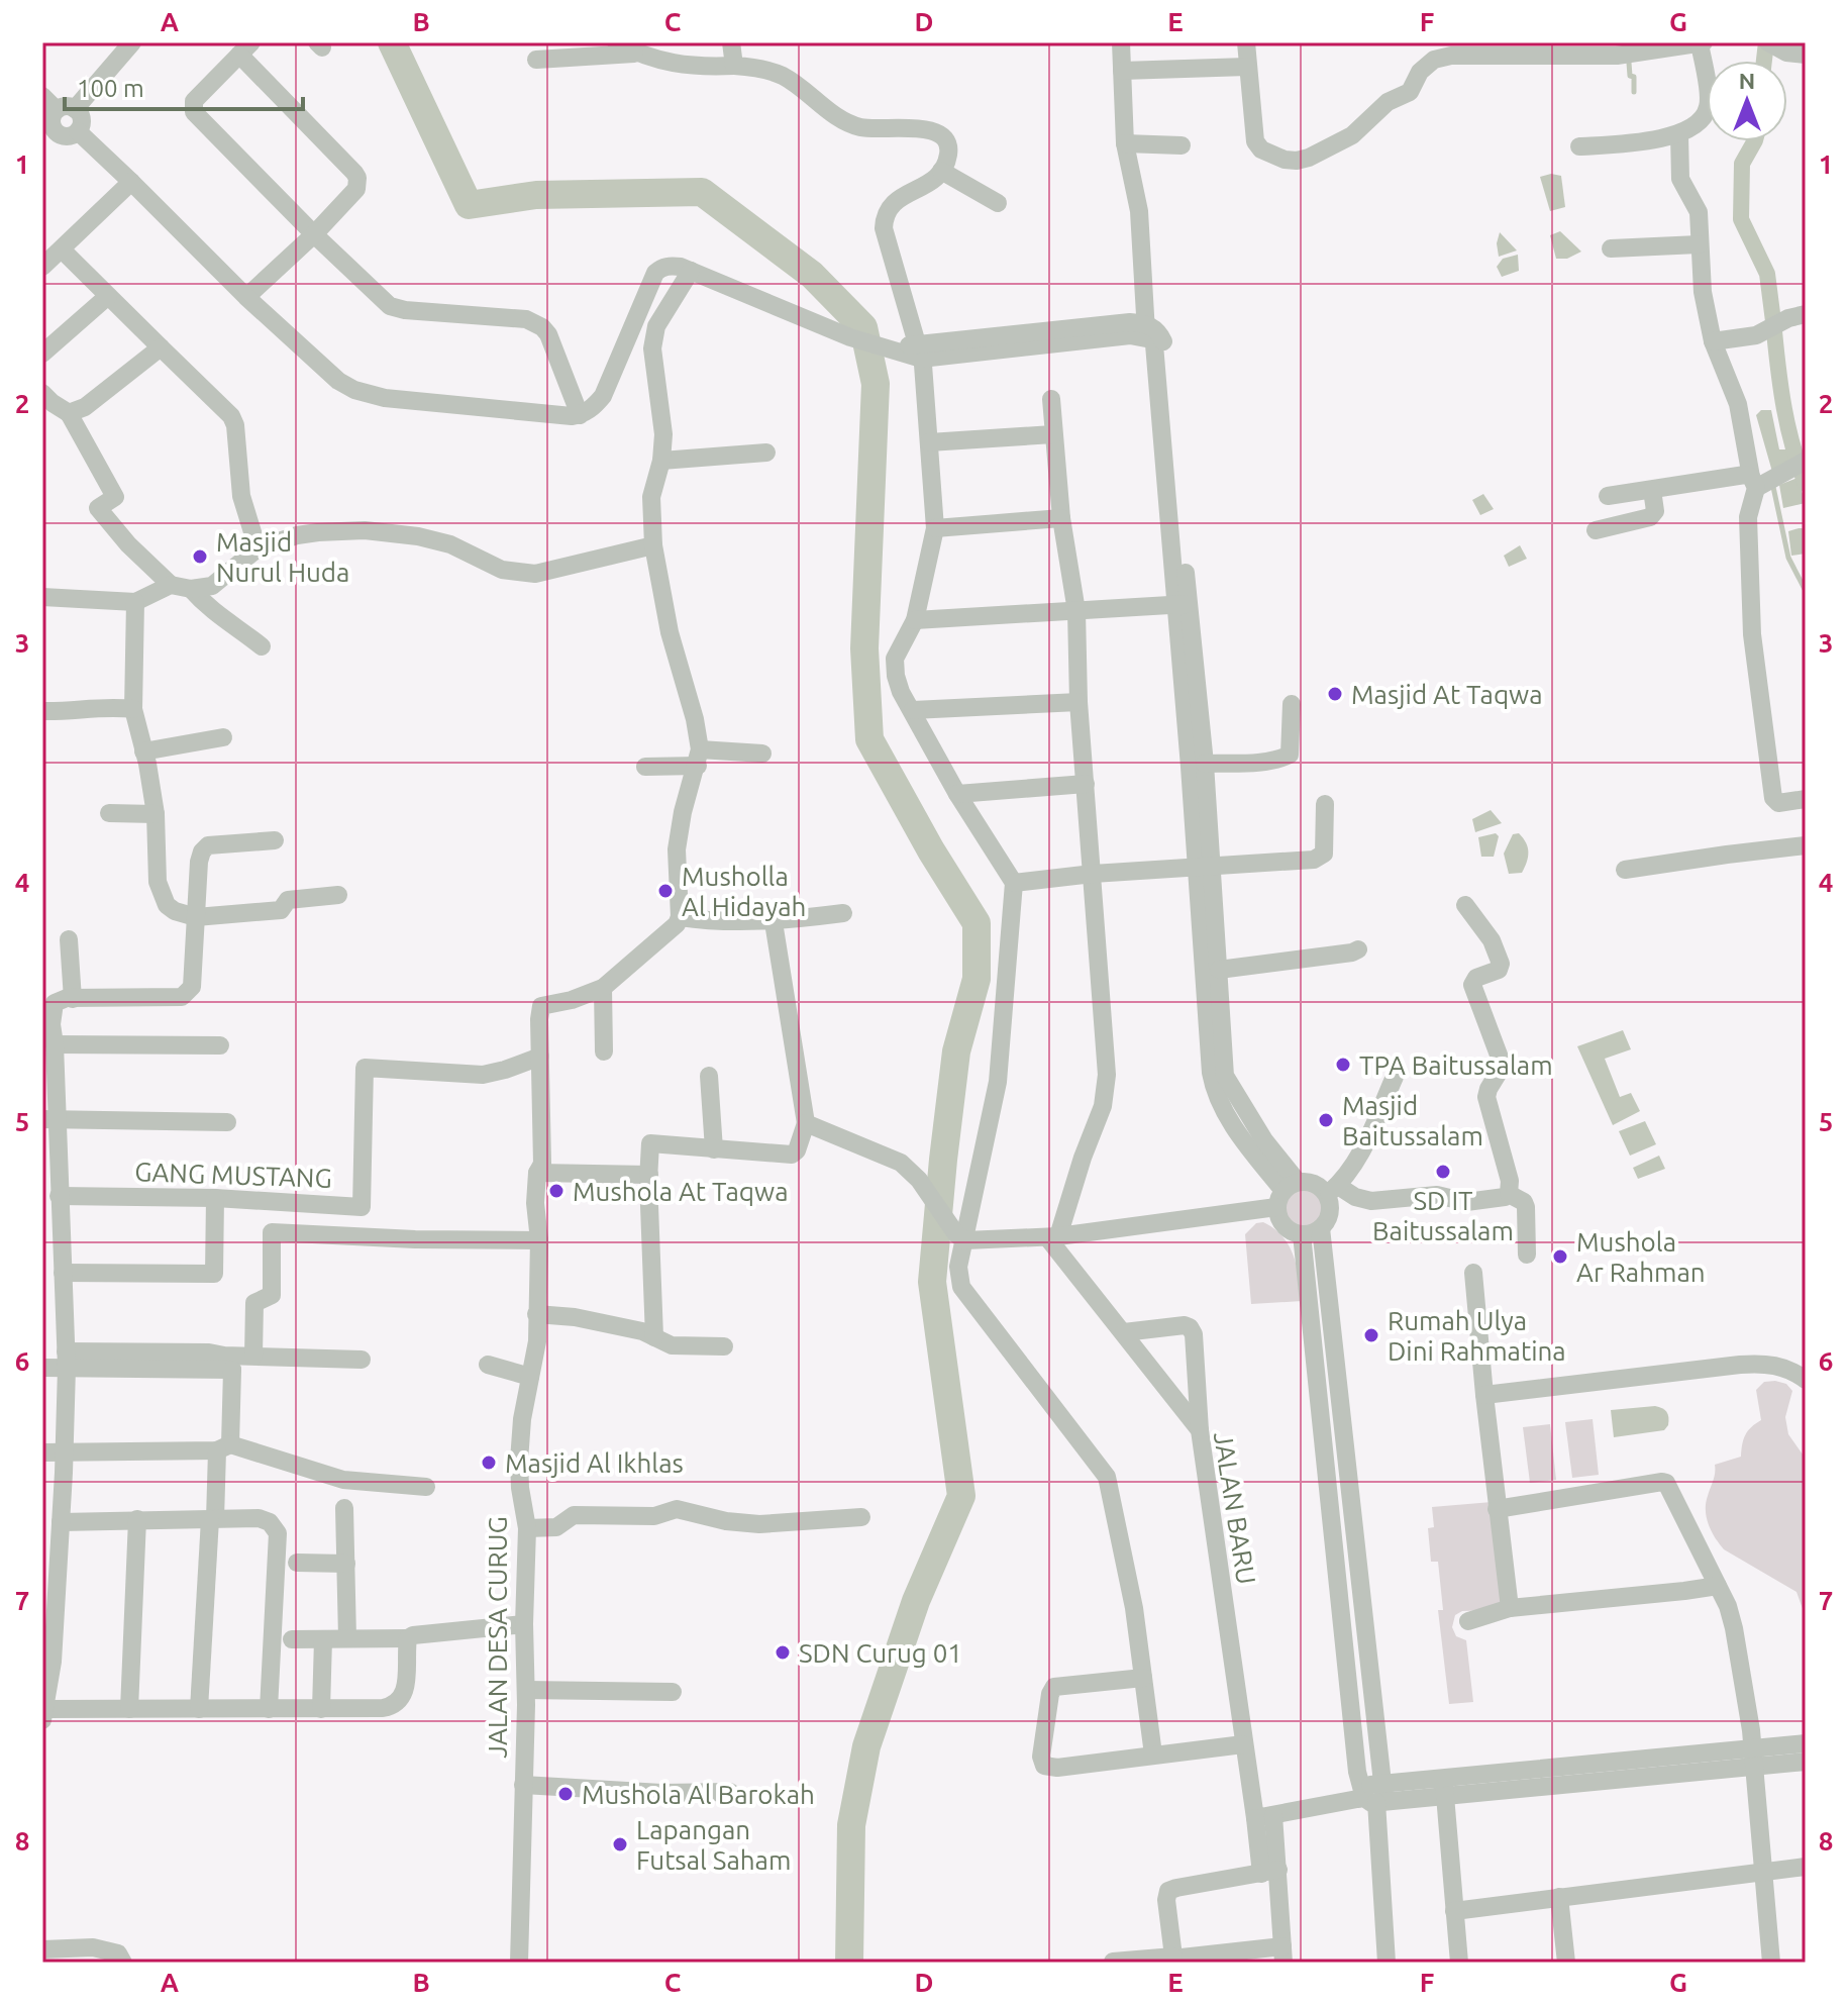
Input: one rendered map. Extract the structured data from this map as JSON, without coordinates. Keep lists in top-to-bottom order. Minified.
{"streets":{"street":["GANG MUSTANG","JALAN BARU","JALAN DESA CURUG"]},"crossings":[["GANG MUSTANG","JALAN DESA CURUG"]],"places":["Masjid Nurul Huda","Masjid At Taqwa","Musholla Al Hidayah","TPA Baitussalam","Masjid Baitussalam","SD IT Baitussalam","Mushola At Taqwa","Mushola Ar Rahman","Rumah Ulya Dini Rahmatina","Masjid Al Ikhlas","SDN Curug 01","Mushola Al Barokah","Lapangan Futsal Saham"],"scale_bar":"100 m","north":"top","grid":{"columns":["A","B","C","D","E","F","G"],"rows":["1","2","3","4","5","6","7","8"]}}
